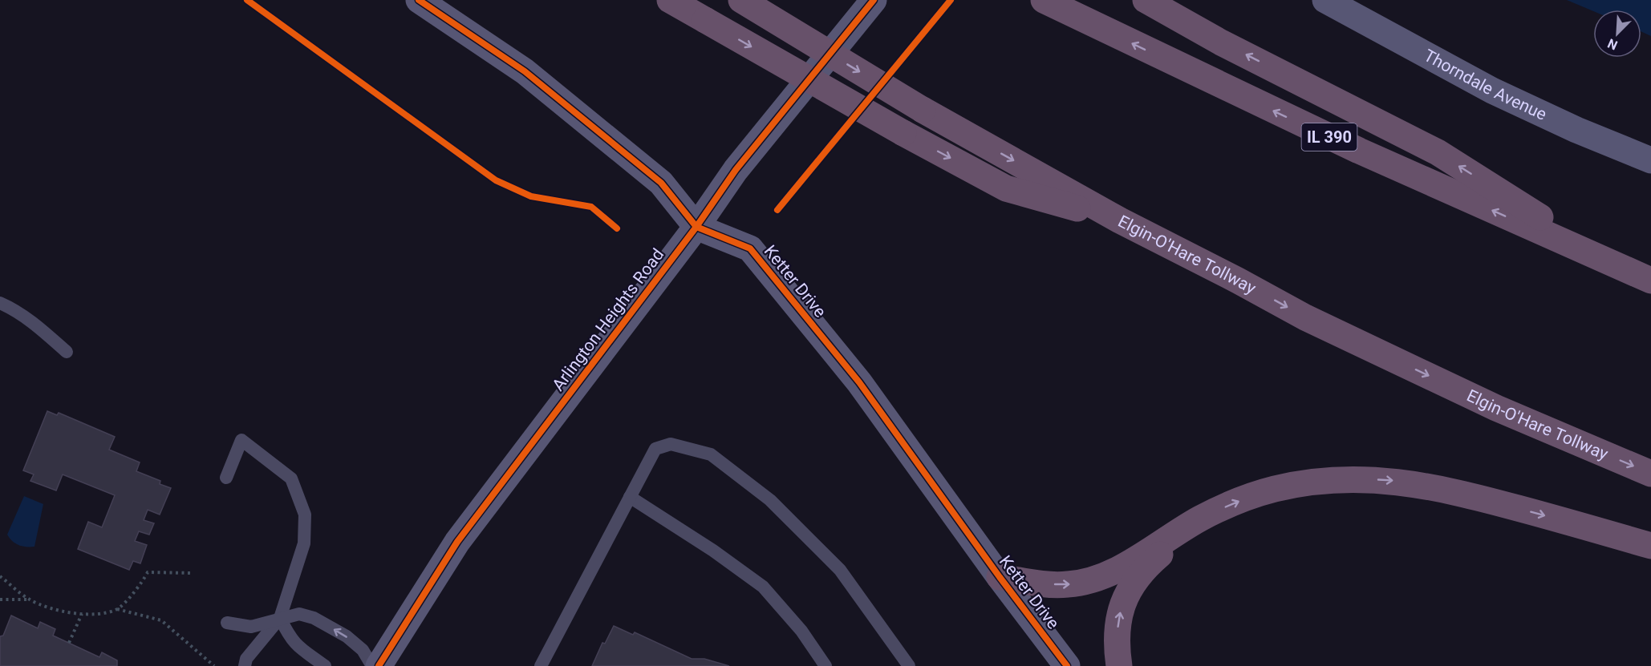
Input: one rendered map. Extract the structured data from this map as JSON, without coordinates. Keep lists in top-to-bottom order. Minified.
{"streets":{"highway":["IL 390","Elgin-O'Hare Tollway"],"street":["Thorndale Avenue","Ketter Drive","Arlington Heights Road"]},"crossings":[["Ketter Drive","Arlington Heights Road"]],"north":"bottom left"}
